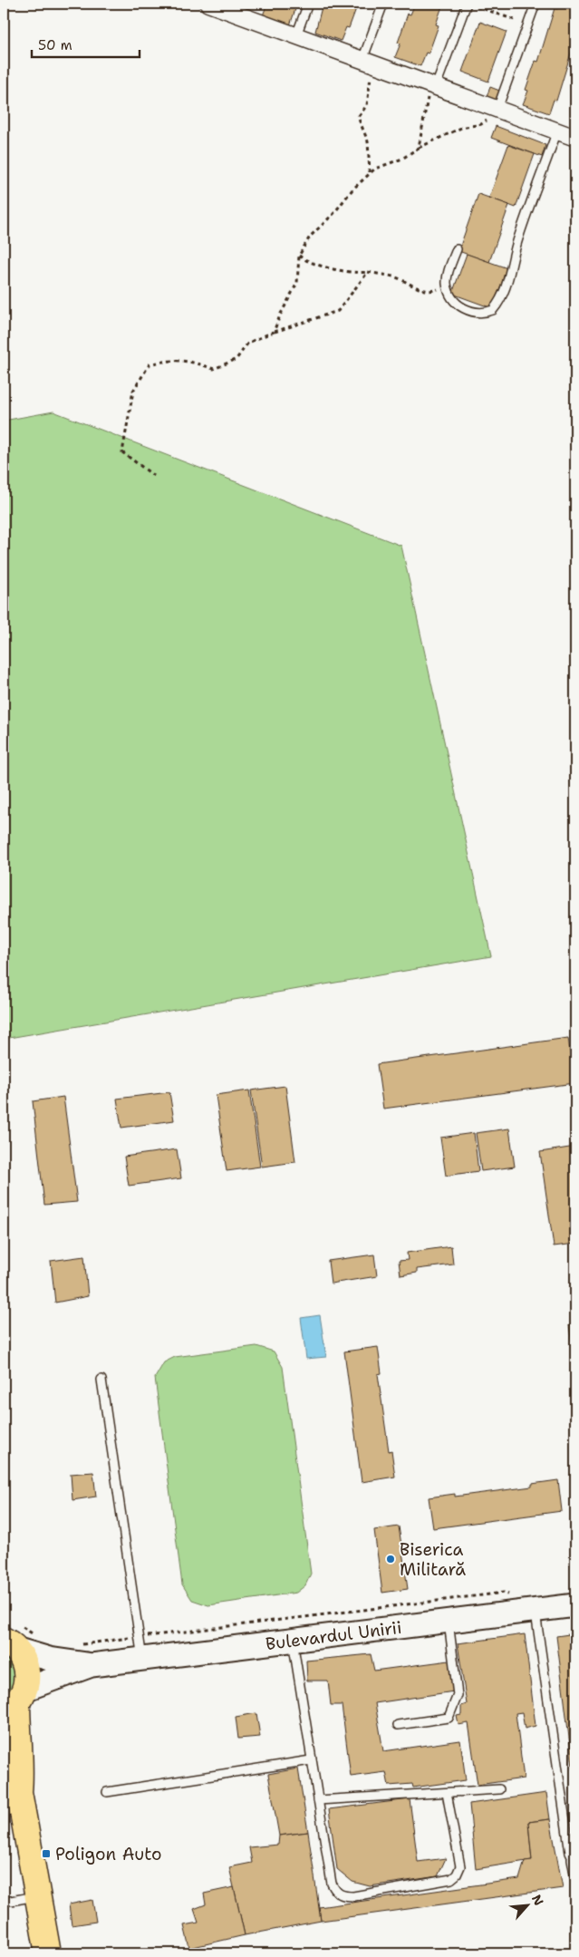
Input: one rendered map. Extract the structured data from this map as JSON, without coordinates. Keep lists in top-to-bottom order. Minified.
{"streets":{"main road":["Bulevardul Unirii"]},"places":{"other":["Biserica Militară"],"transit":["Poligon Auto"]},"scale_bar":"50 m","north":"top right"}
